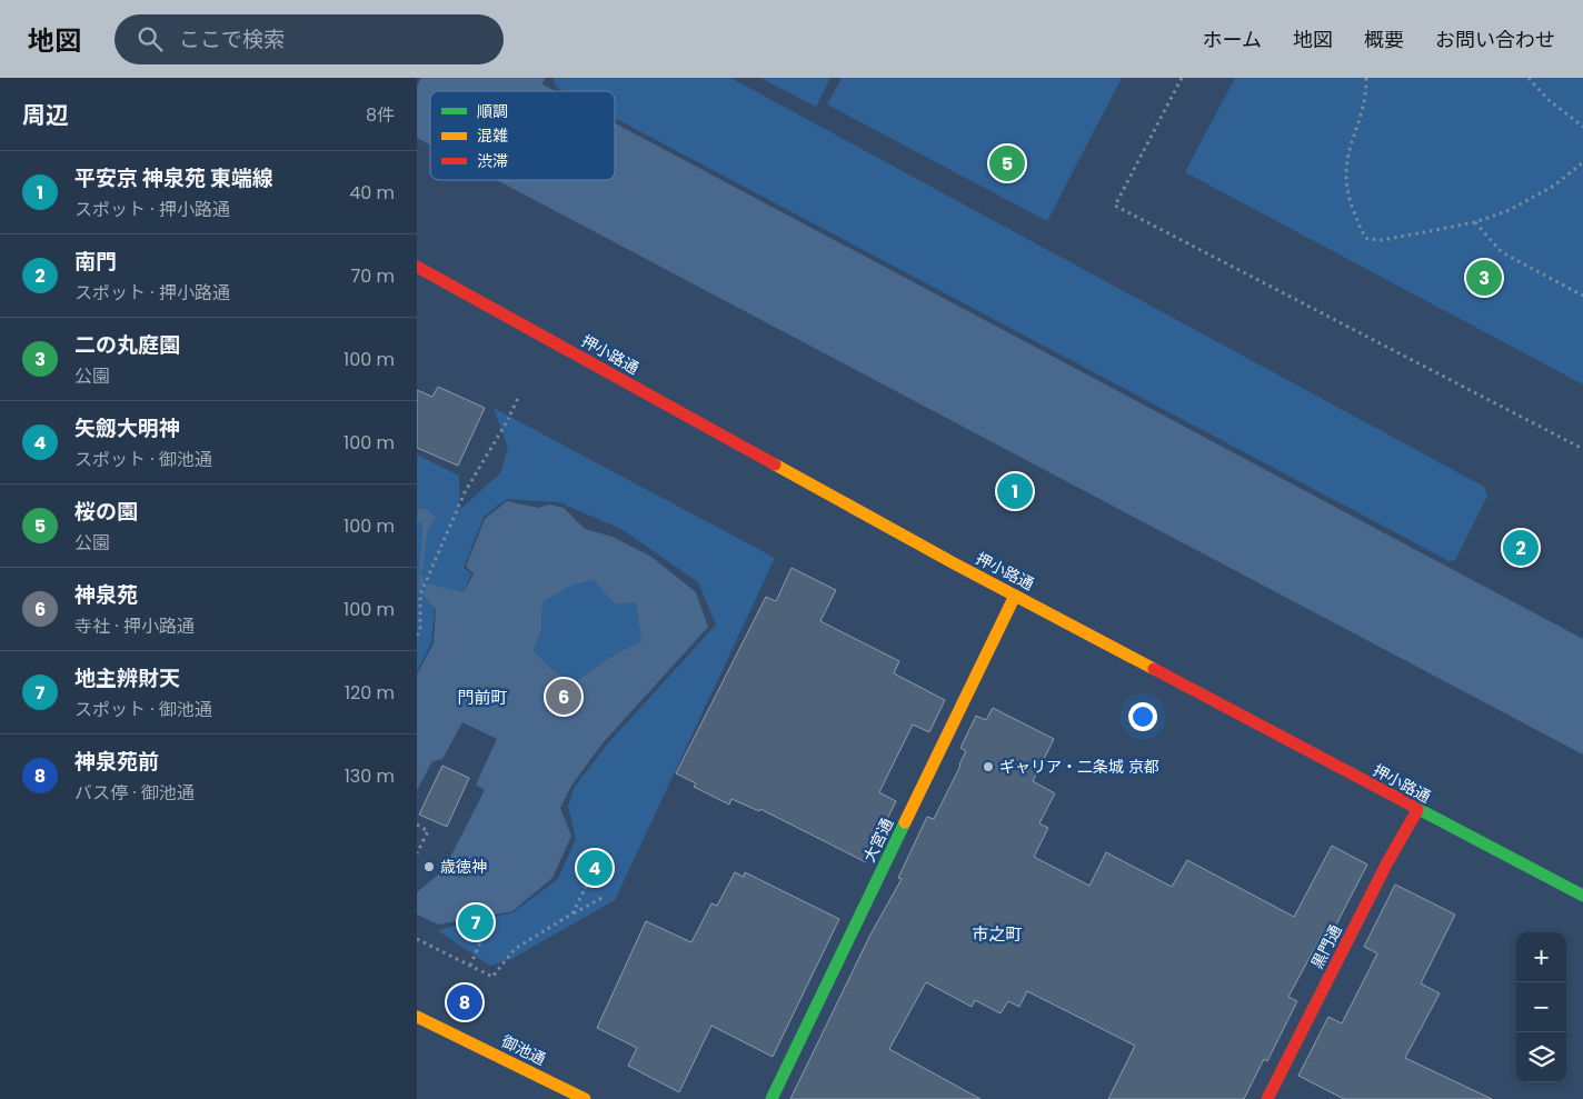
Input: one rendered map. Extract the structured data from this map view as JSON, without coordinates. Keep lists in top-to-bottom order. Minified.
{"streets":{"main road":["押小路通","大宮通","黒門通","御池通"]},"crossings":[["押小路通","大宮通"],["押小路通","黒門通"]],"districts":["門前町","市之町"],"places":["ギャリア・二条城 京都","歳徳神"],"legend":["順調","混雑","渋滞"],"page":{"header":"地図","search":"ここで検索","nav":["ホーム","地図","概要","お問い合わせ"],"heading":["周辺","8件"],"pins":["5","3","1","2","6","4","7","8"],"list":[{"mark":"1","name":"平安京 神泉苑 東端線","note":"スポット · 押小路通","value":"40 m"},{"mark":"2","name":"南門","note":"スポット · 押小路通","value":"70 m"},{"mark":"3","name":"二の丸庭園","note":"公園","value":"100 m"},{"mark":"4","name":"矢劔大明神","note":"スポット · 御池通","value":"100 m"},{"mark":"5","name":"桜の園","note":"公園","value":"100 m"},{"mark":"6","name":"神泉苑","note":"寺社 · 押小路通","value":"100 m"},{"mark":"7","name":"地主辨財天","note":"スポット · 御池通","value":"120 m"},{"mark":"8","name":"神泉苑前","note":"バス停 · 御池通","value":"130 m"}],"map_buttons":["+","−"]}}
